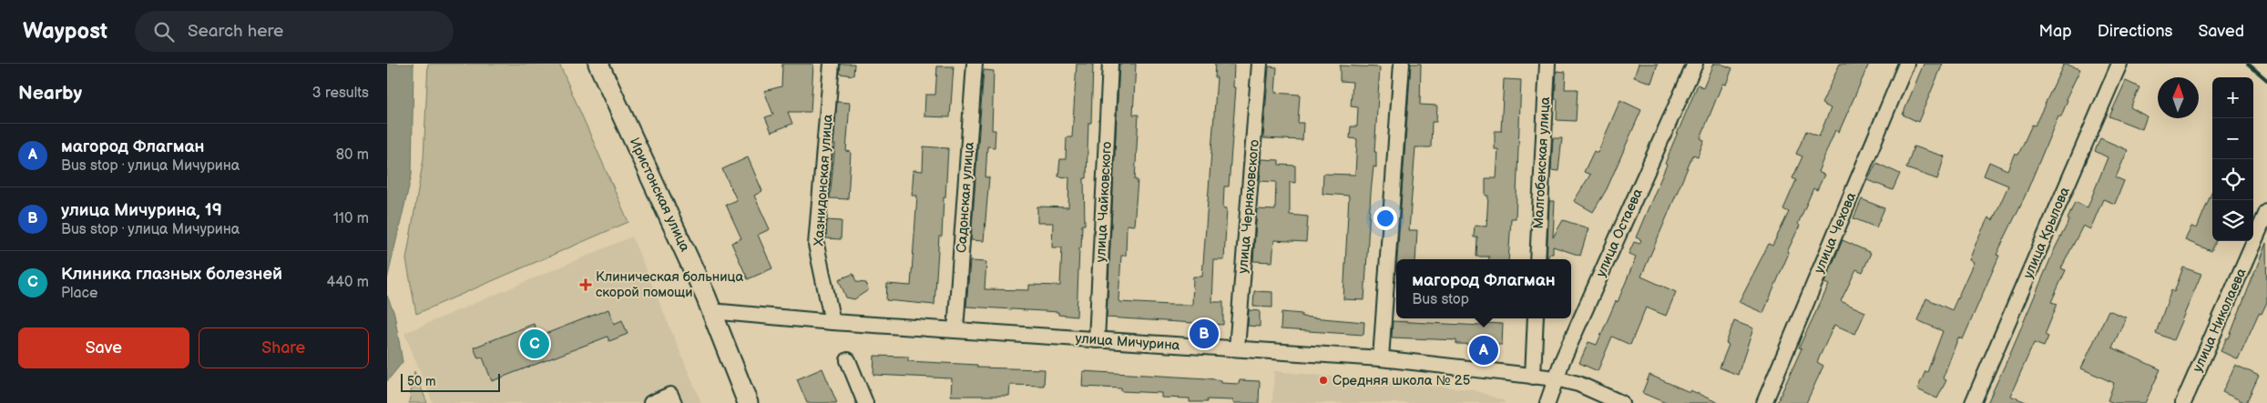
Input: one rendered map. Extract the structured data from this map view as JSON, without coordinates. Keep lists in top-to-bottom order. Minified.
{"streets":{"main road":["Иристонская улица"],"street":["Малгобекская улица","Хазнидонская улица","Садонская улица","улица Чайковского","улица Черняховского","улица Остаева","улица Чехова","улица Крылова","улица Николаева","улица Мичурина"]},"crossings":[["Хазнидонская улица","улица Мичурина"],["Иристонская улица","улица Мичурина"],["Садонская улица","улица Мичурина"],["улица Чайковского","улица Мичурина"],["улица Черняховского","улица Мичурина"],["улица Остаева","улица Мичурина"]],"places":{"health":["Клиническая больница скорой помощи"],"other":["Средняя школа № 25"]},"scale_bar":"50 m","north":"top","page":{"header":"Waypost","search":"Search here","nav":["Map","Directions","Saved"],"heading":["Nearby","3 results"],"map_buttons":["+","−"],"list":[{"mark":"A","name":"магород Флагман","note":"Bus stop · улица Мичурина","value":"80 m"},{"mark":"B","name":"улица Мичурина, 19","note":"Bus stop · улица Мичурина","value":"110 m"},{"mark":"C","name":"Клиника глазных болезней","note":"Place","value":"440 m"}],"popup":["магород Флагман","Bus stop"],"buttons":["Save","Share"],"pins":["B","C","A"],"scale":"50 m"}}
